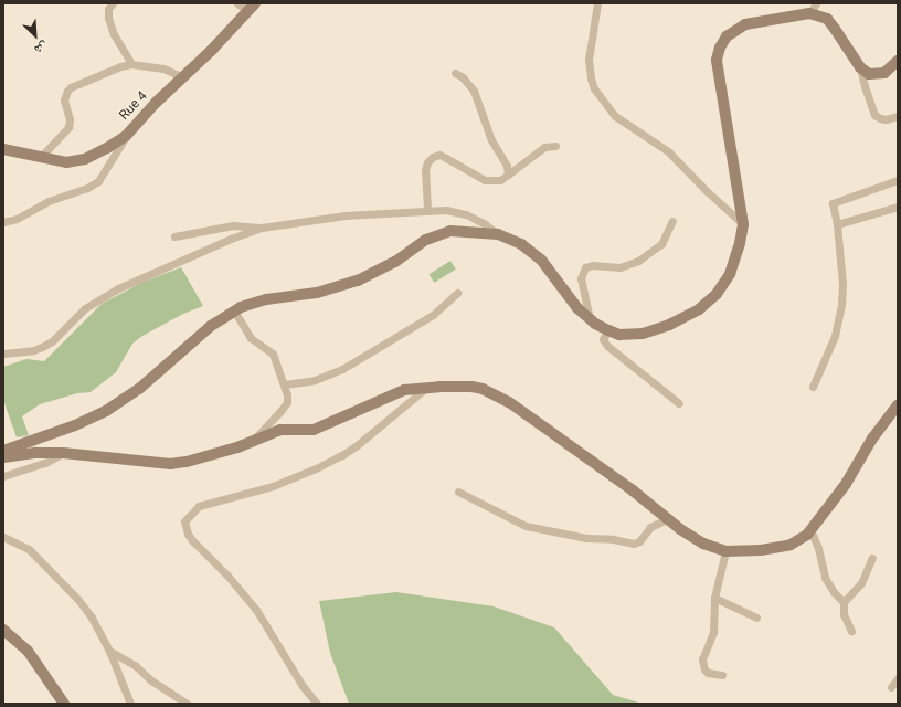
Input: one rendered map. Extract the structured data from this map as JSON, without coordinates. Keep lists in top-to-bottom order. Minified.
{"streets":{"street":["Rue 4"]},"north":"bottom right"}
